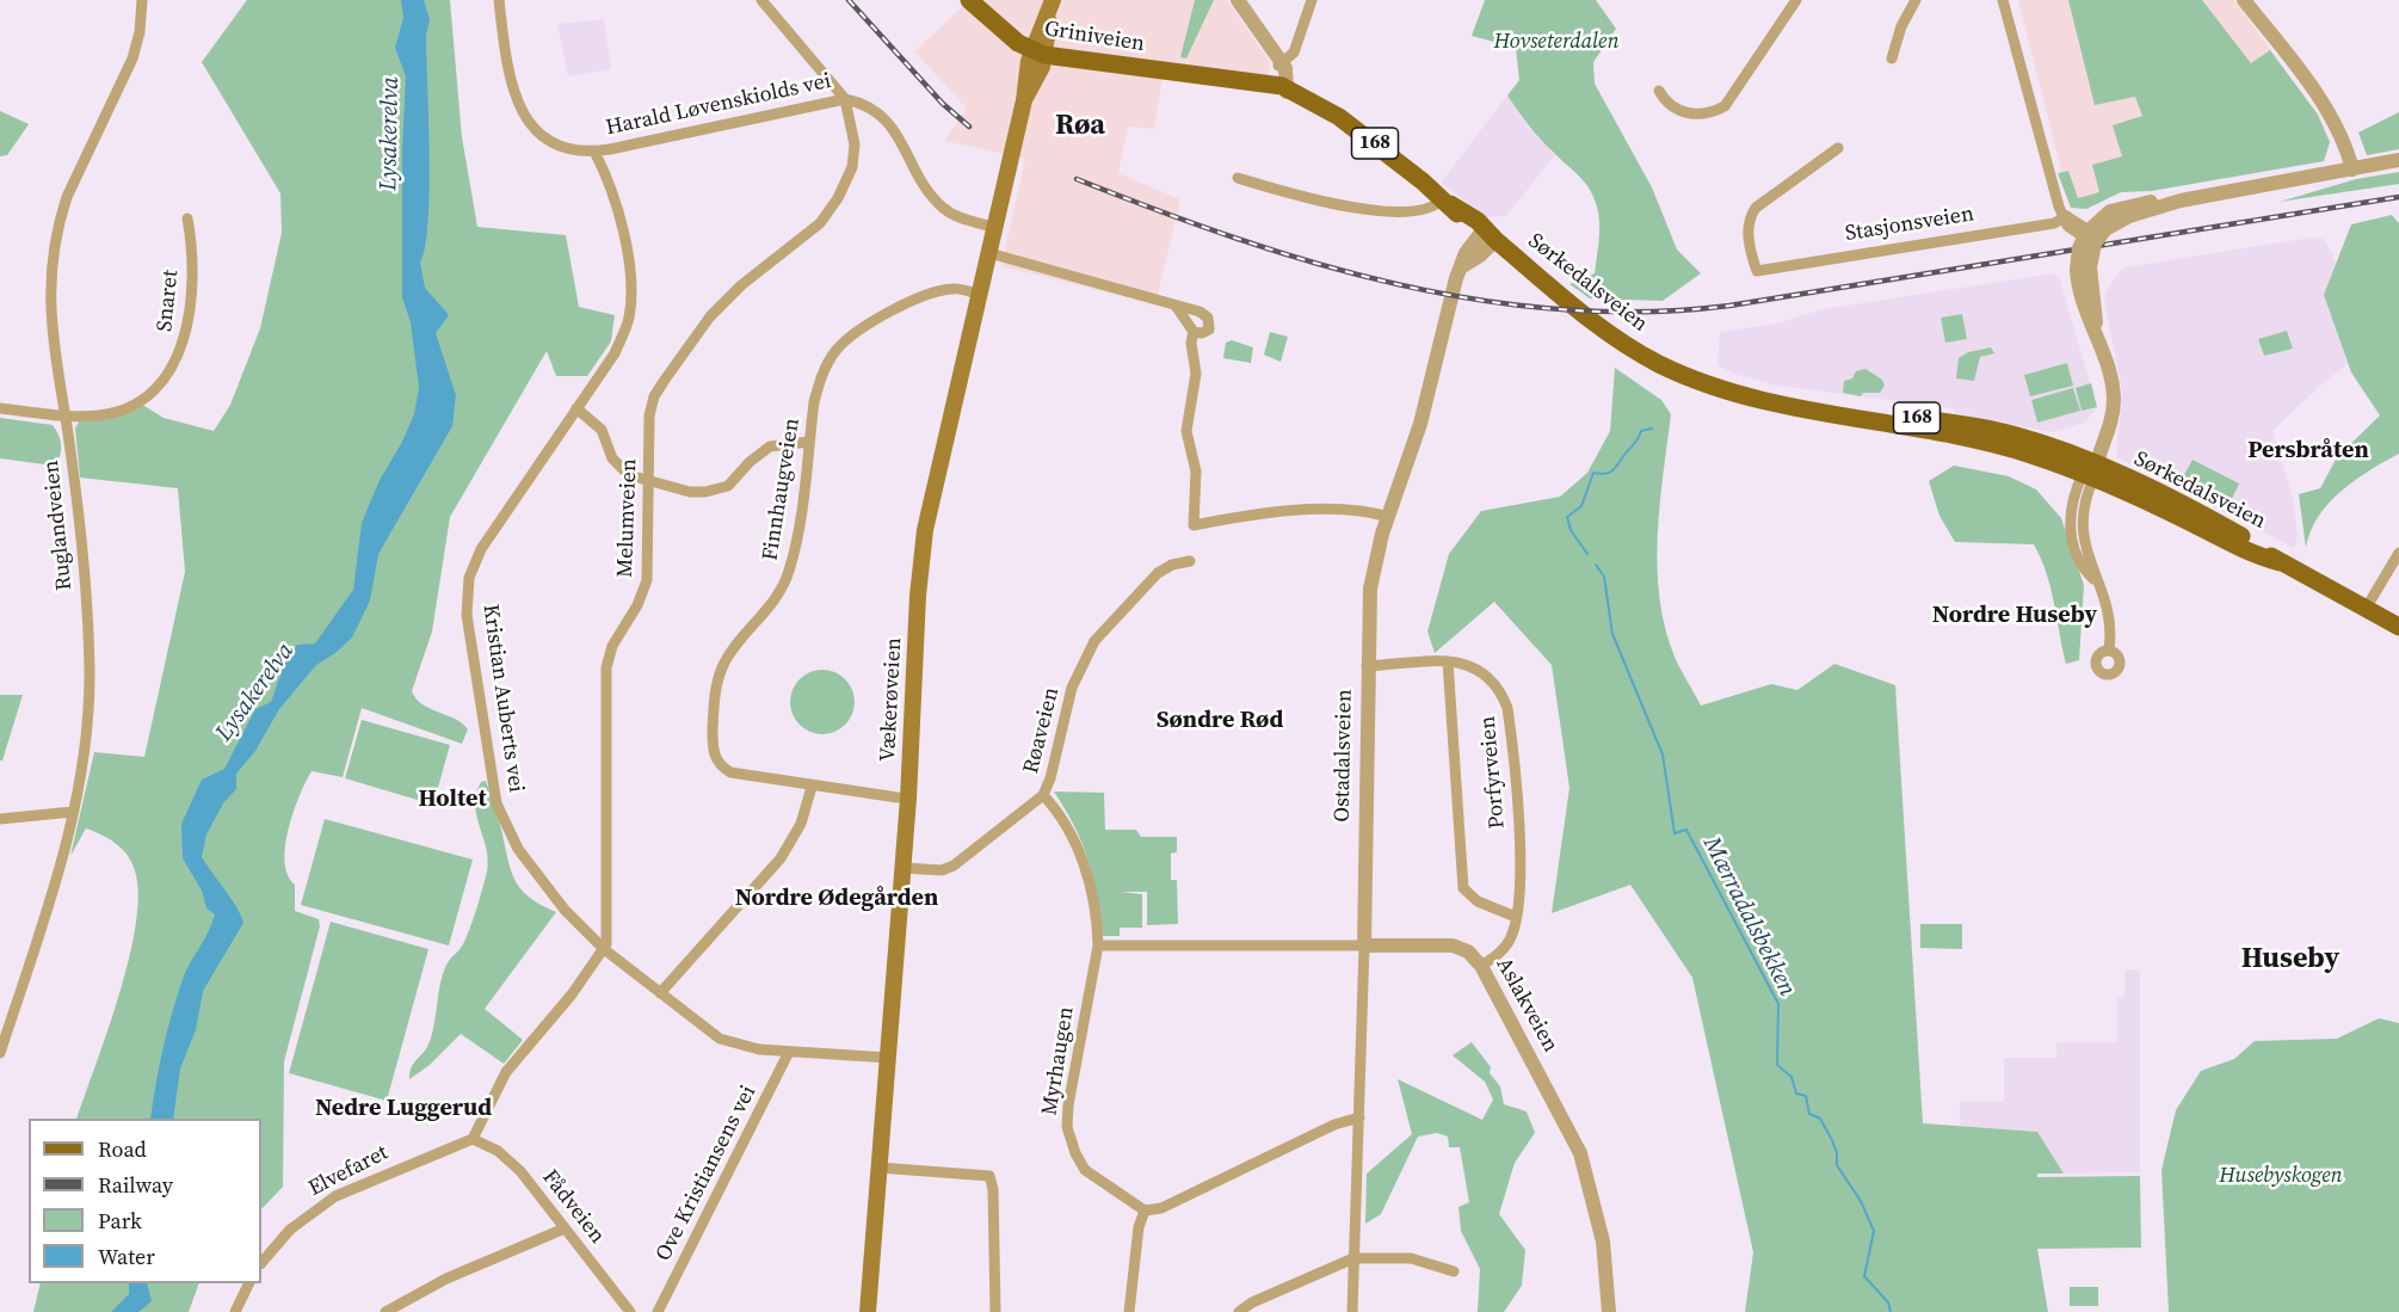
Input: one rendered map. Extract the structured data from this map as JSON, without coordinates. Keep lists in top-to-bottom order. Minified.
{"streets":{"main road":["Griniveien","168","Sørkedalsveien","Vækerøveien"],"street":["Harald Løvenskiolds vei","Stasjonsveien","Snaret","Finnhaugveien","Melumveien","Ruglandveien","Kristian Auberts vei","Røaveien","Ostadalsveien","Porfyrveien","Aslakveien","Myrhaugen","Elvefaret","Ove Kristiansens vei","Fådveien"]},"crossings":[["Griniveien","Sørkedalsveien"],["Griniveien","Vækerøveien"],["Harald Løvenskiolds vei","Melumveien"],["Harald Løvenskiolds vei","Kristian Auberts vei"],["Harald Løvenskiolds vei","Vækerøveien"],["Sørkedalsveien","Ostadalsveien"],["Snaret","Ruglandveien"],["Finnhaugveien","Vækerøveien"],["Melumveien","Kristian Auberts vei"],["Kristian Auberts vei","Vækerøveien"],["Kristian Auberts vei","Ove Kristiansens vei"],["Vækerøveien","Røaveien"],["Røaveien","Myrhaugen"],["Ostadalsveien","Porfyrveien"],["Ostadalsveien","Aslakveien"],["Porfyrveien","Aslakveien"],["Aslakveien","Myrhaugen"],["Elvefaret","Fådveien"]],"districts":["Røa","Persbråten","Nordre Huseby","Søndre Rød","Holtet","Nordre Ødegården","Huseby","Nedre Luggerud"],"water":["Lysakerelva","Mærradalsbekken"],"parks":["Hovseterdalen","Husebyskogen"],"legend":["Road","Railway","Park","Water"]}
